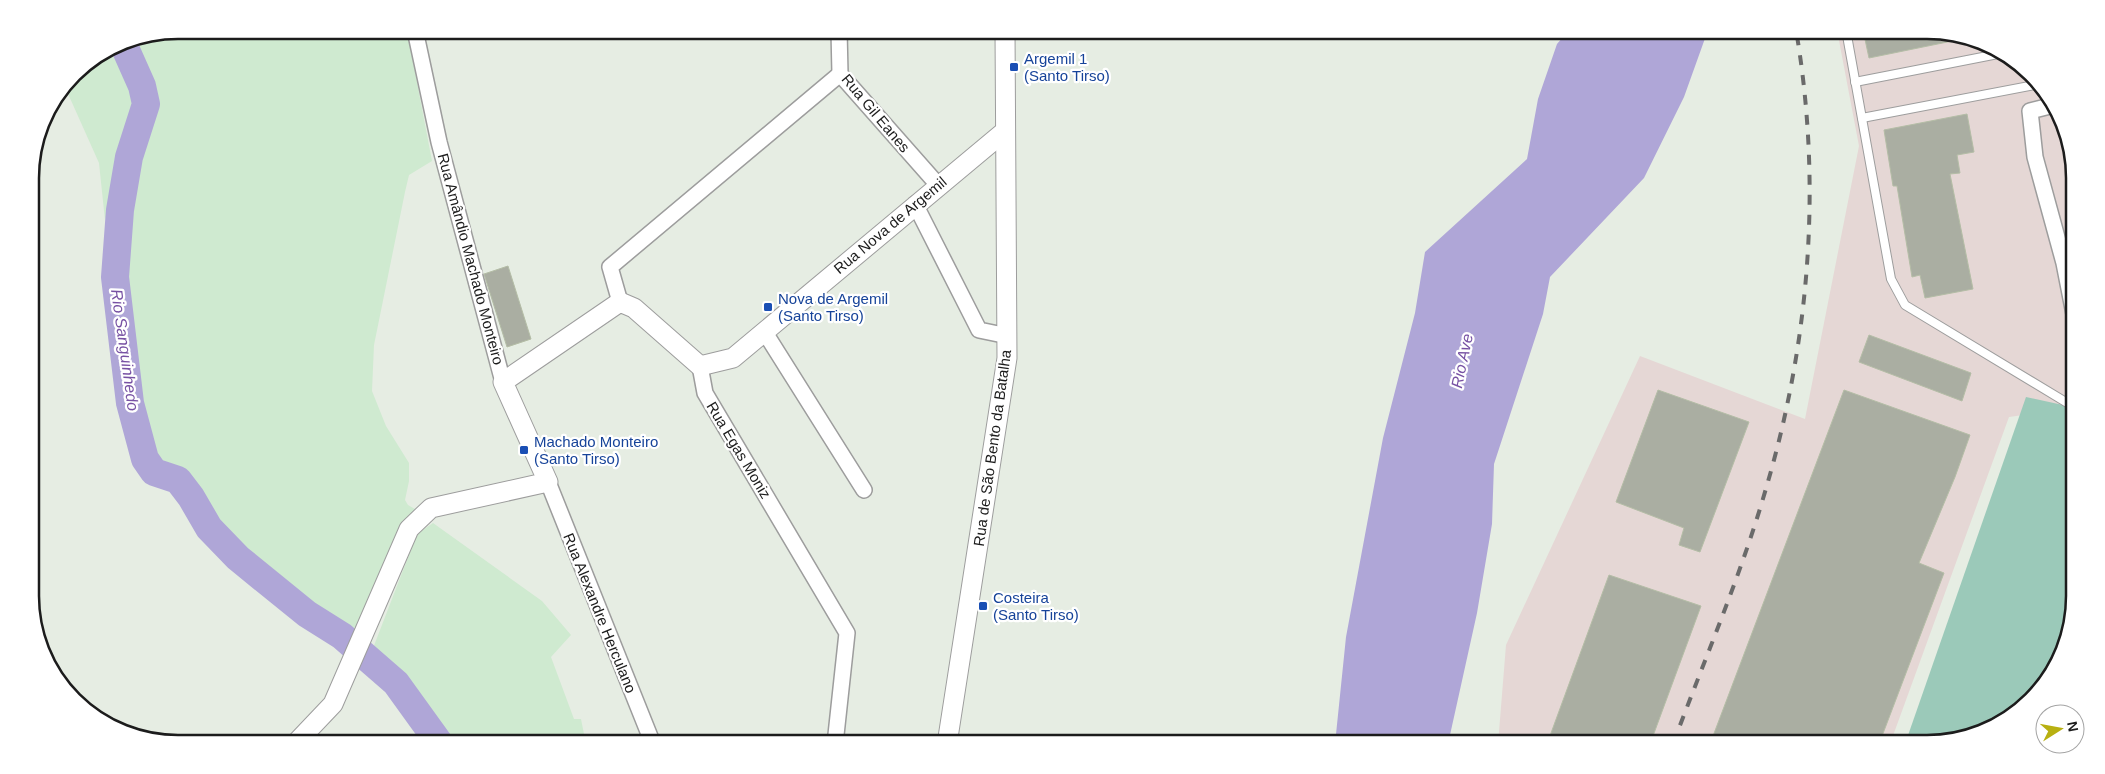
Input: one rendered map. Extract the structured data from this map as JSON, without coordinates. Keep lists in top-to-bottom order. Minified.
{"streets":{"street":["Rua Gil Eanes","Rua Nova de Argemil","Rua Amândio Machado Monteiro","Rua de São Bento da Batalha","Rua Egas Moniz","Rua Alexandre Herculano"]},"crossings":[["Rua Gil Eanes","Rua Nova de Argemil"],["Rua Nova de Argemil","Rua de São Bento da Batalha"],["Rua Nova de Argemil","Rua Egas Moniz"],["Rua Amândio Machado Monteiro","Rua Alexandre Herculano"]],"water":["Rio Sanguinhedo","Rio Ave"],"places":{"transit":["Argemil 1 (Santo Tirso)","Nova de Argemil (Santo Tirso)","Machado Monteiro (Santo Tirso)","Costeira (Santo Tirso)"]},"north":"right"}
